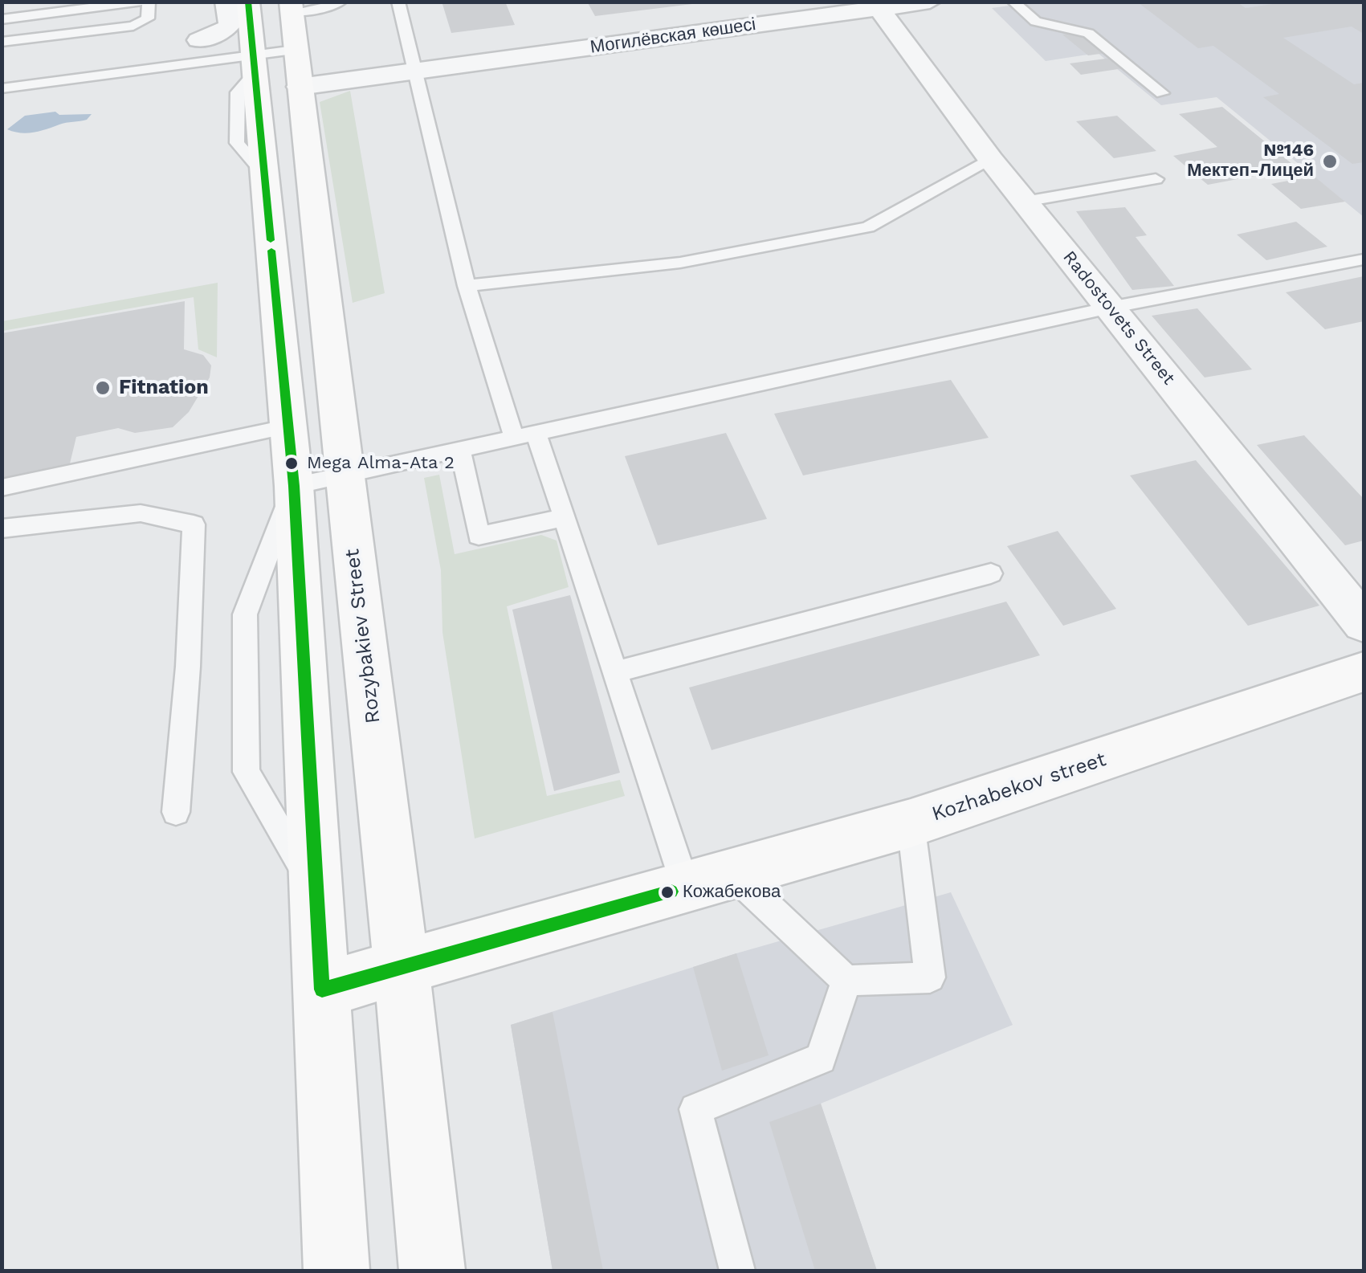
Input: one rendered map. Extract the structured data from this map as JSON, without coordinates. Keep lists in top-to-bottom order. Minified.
{"streets":{"main road":["Rozybakiev Street","Kozhabekov street"],"street":["Могилёвская көшесі","Radostovets Street"]},"crossings":[["Могилёвская көшесі","Radostovets Street"],["Могилёвская көшесі","Rozybakiev Street"],["Rozybakiev Street","Kozhabekov street"]],"places":["№146 Мектеп-Лицей","Fitnation","Mega Alma-Ata 2","Кожабекова"]}
